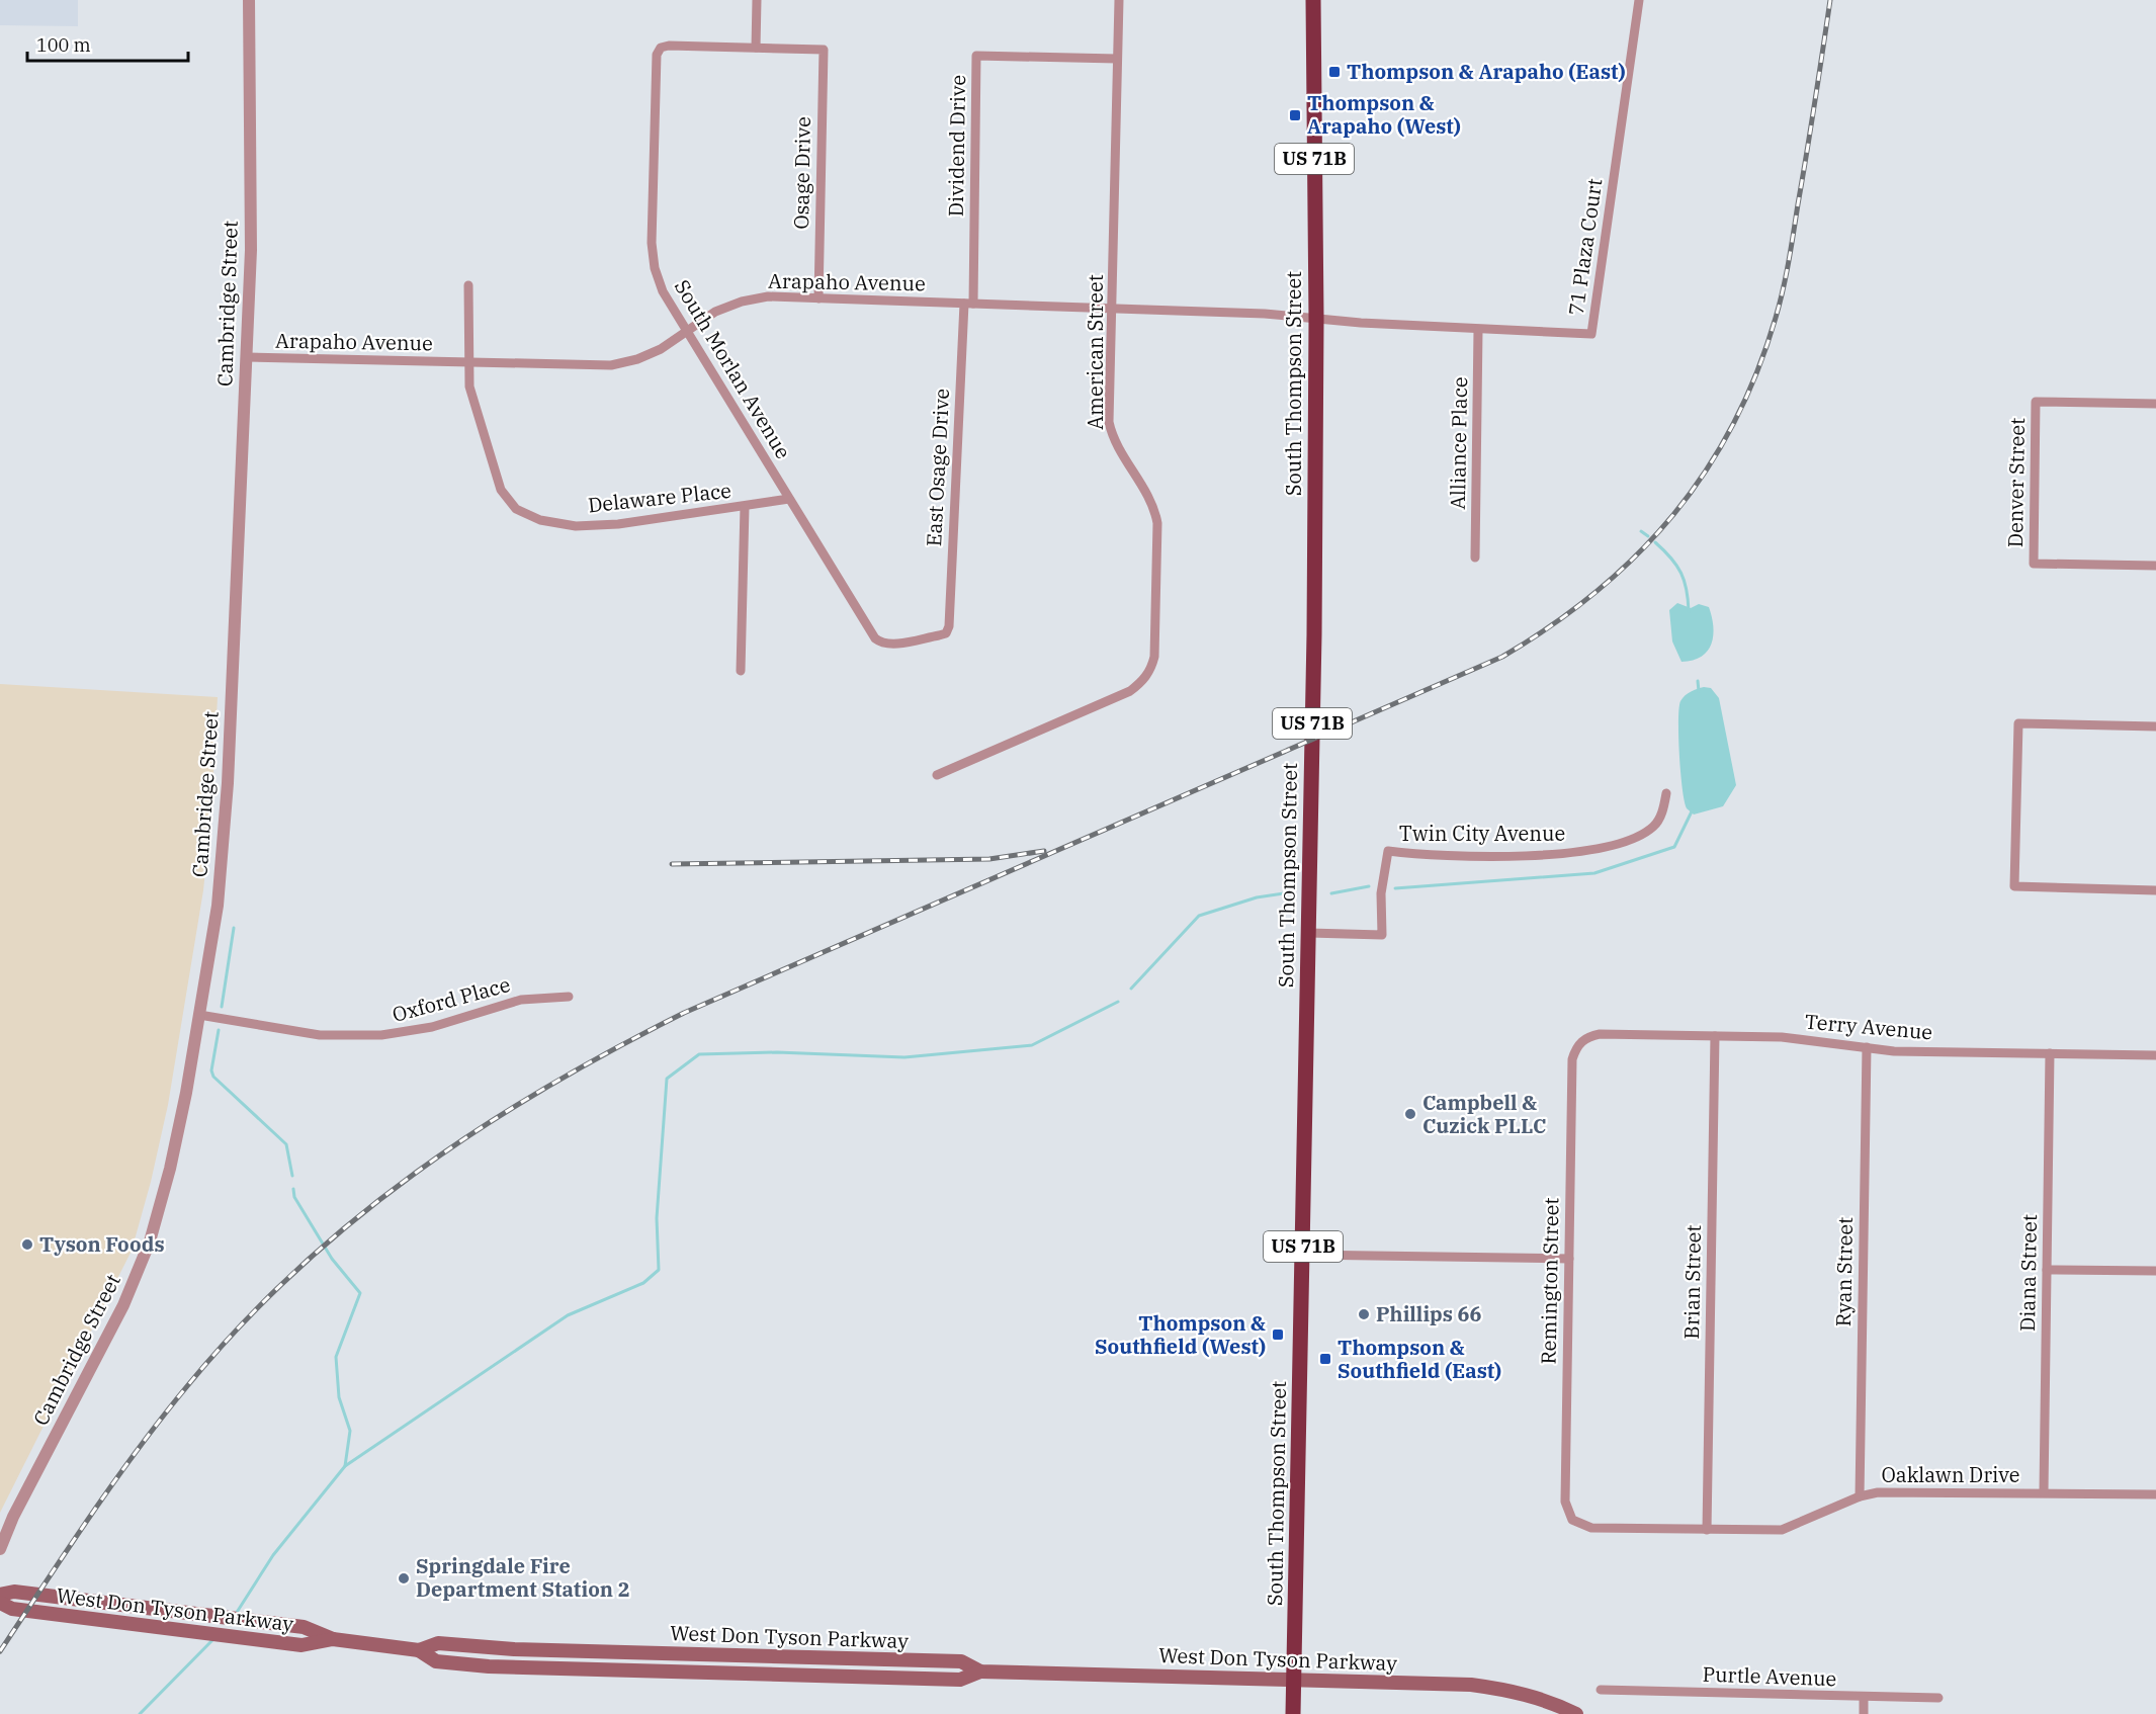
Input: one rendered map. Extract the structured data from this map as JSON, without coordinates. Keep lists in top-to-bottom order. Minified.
{"streets":{"highway":["US 71B","South Thompson Street"],"main road":["West Don Tyson Parkway"],"street":["Dividend Drive","Osage Drive","71 Plaza Court","Arapaho Avenue","Cambridge Street","American Street","South Morlan Avenue","Alliance Place","East Osage Drive","Denver Street","Delaware Place","Twin City Avenue","Oxford Place","Terry Avenue","Ryan Street","Diana Street","Remington Street","Brian Street","Oaklawn Drive","Purtle Avenue"]},"crossings":[["Dividend Drive","Arapaho Avenue"],["Dividend Drive","American Street"],["Dividend Drive","East Osage Drive"],["Osage Drive","Arapaho Avenue"],["Osage Drive","South Morlan Avenue"],["71 Plaza Court","Arapaho Avenue"],["71 Plaza Court","South Thompson Street"],["71 Plaza Court","Alliance Place"],["Arapaho Avenue","Cambridge Street"],["Arapaho Avenue","American Street"],["Arapaho Avenue","South Morlan Avenue"],["Arapaho Avenue","South Thompson Street"],["Arapaho Avenue","East Osage Drive"],["Arapaho Avenue","Delaware Place"],["Cambridge Street","Oxford Place"],["South Morlan Avenue","East Osage Drive"],["South Morlan Avenue","Delaware Place"],["South Thompson Street","Twin City Avenue"],["South Thompson Street","West Don Tyson Parkway"],["Terry Avenue","Ryan Street"],["Terry Avenue","Diana Street"],["Terry Avenue","Remington Street"],["Terry Avenue","Brian Street"],["Ryan Street","Oaklawn Drive"],["Diana Street","Oaklawn Drive"],["Remington Street","Oaklawn Drive"],["Brian Street","Oaklawn Drive"]],"places":{"transit":["Thompson & Arapaho (East)","Thompson & Arapaho (West)","Thompson & Southfield (West)","Thompson & Southfield (East)"],"other":["Campbell & Cuzick PLLC","Tyson Foods","Phillips 66","Springdale Fire Department Station 2"]},"scale_bar":"100 m"}
